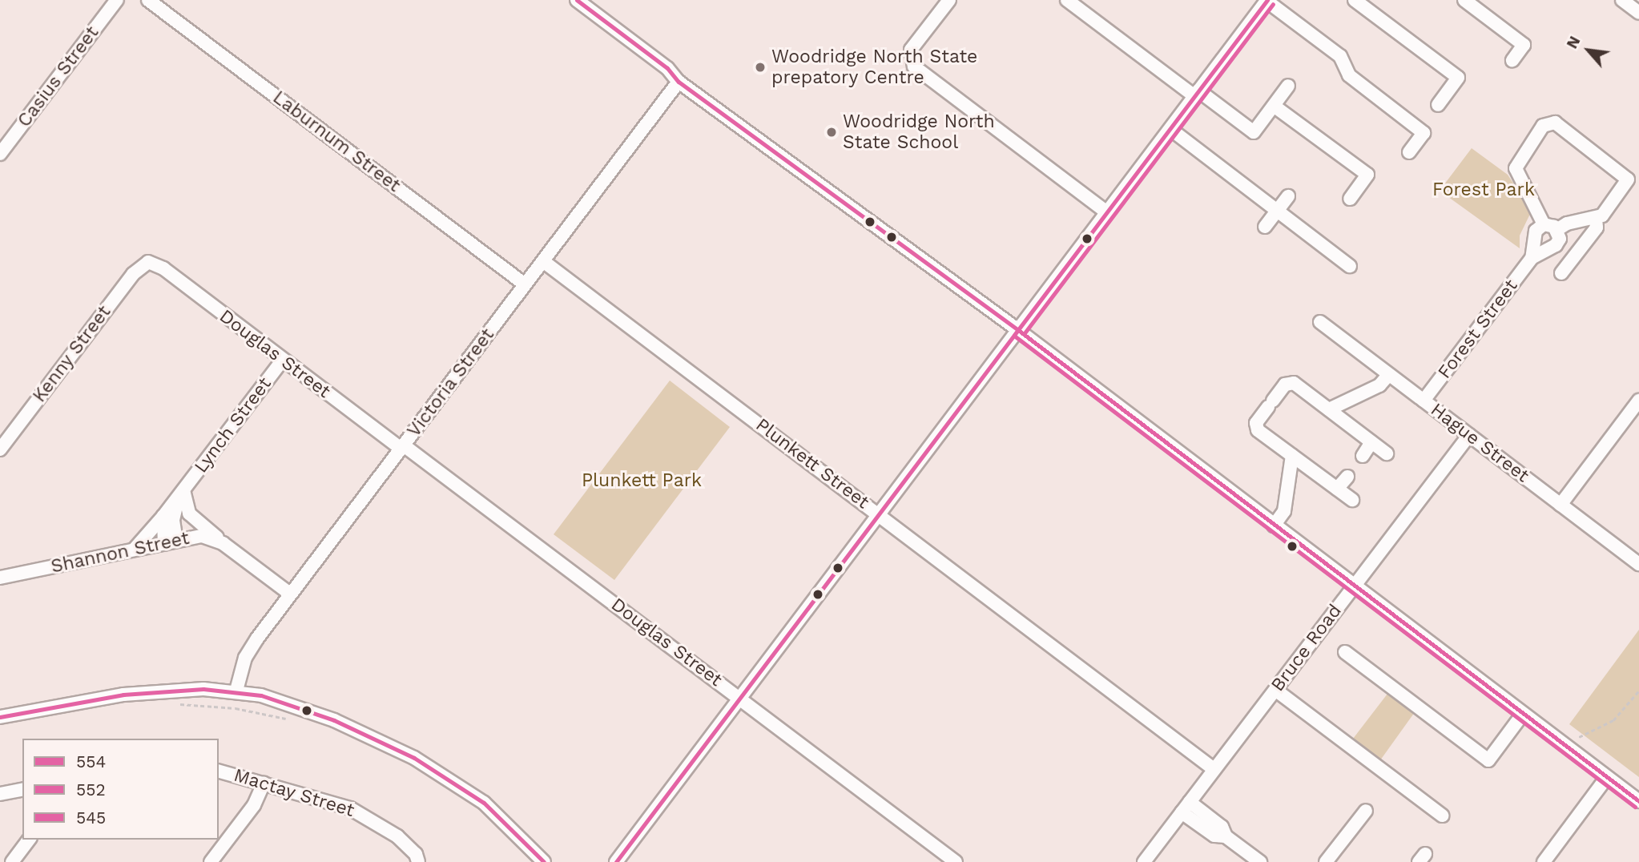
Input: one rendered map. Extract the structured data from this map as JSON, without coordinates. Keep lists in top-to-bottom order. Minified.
{"streets":{"street":["Casius Street","Laburnum Street","Forest Street","Kenny Street","Douglas Street","Victoria Street","Lynch Street","Hague Street","Plunkett Street","Shannon Street","Bruce Road","Mactay Street"]},"crossings":[["Laburnum Street","Victoria Street"],["Forest Street","Hague Street"],["Kenny Street","Douglas Street"],["Douglas Street","Victoria Street"],["Douglas Street","Lynch Street"],["Victoria Street","Plunkett Street"],["Victoria Street","Shannon Street"],["Lynch Street","Shannon Street"],["Hague Street","Bruce Road"],["Plunkett Street","Bruce Road"]],"parks":["Forest Park","Plunkett Park"],"places":["Woodridge North State prepatory Centre","Woodridge North State School"],"lines":["transit line 554","transit line 552","transit line 545"],"legend":["554","552","545"],"north":"top left"}
